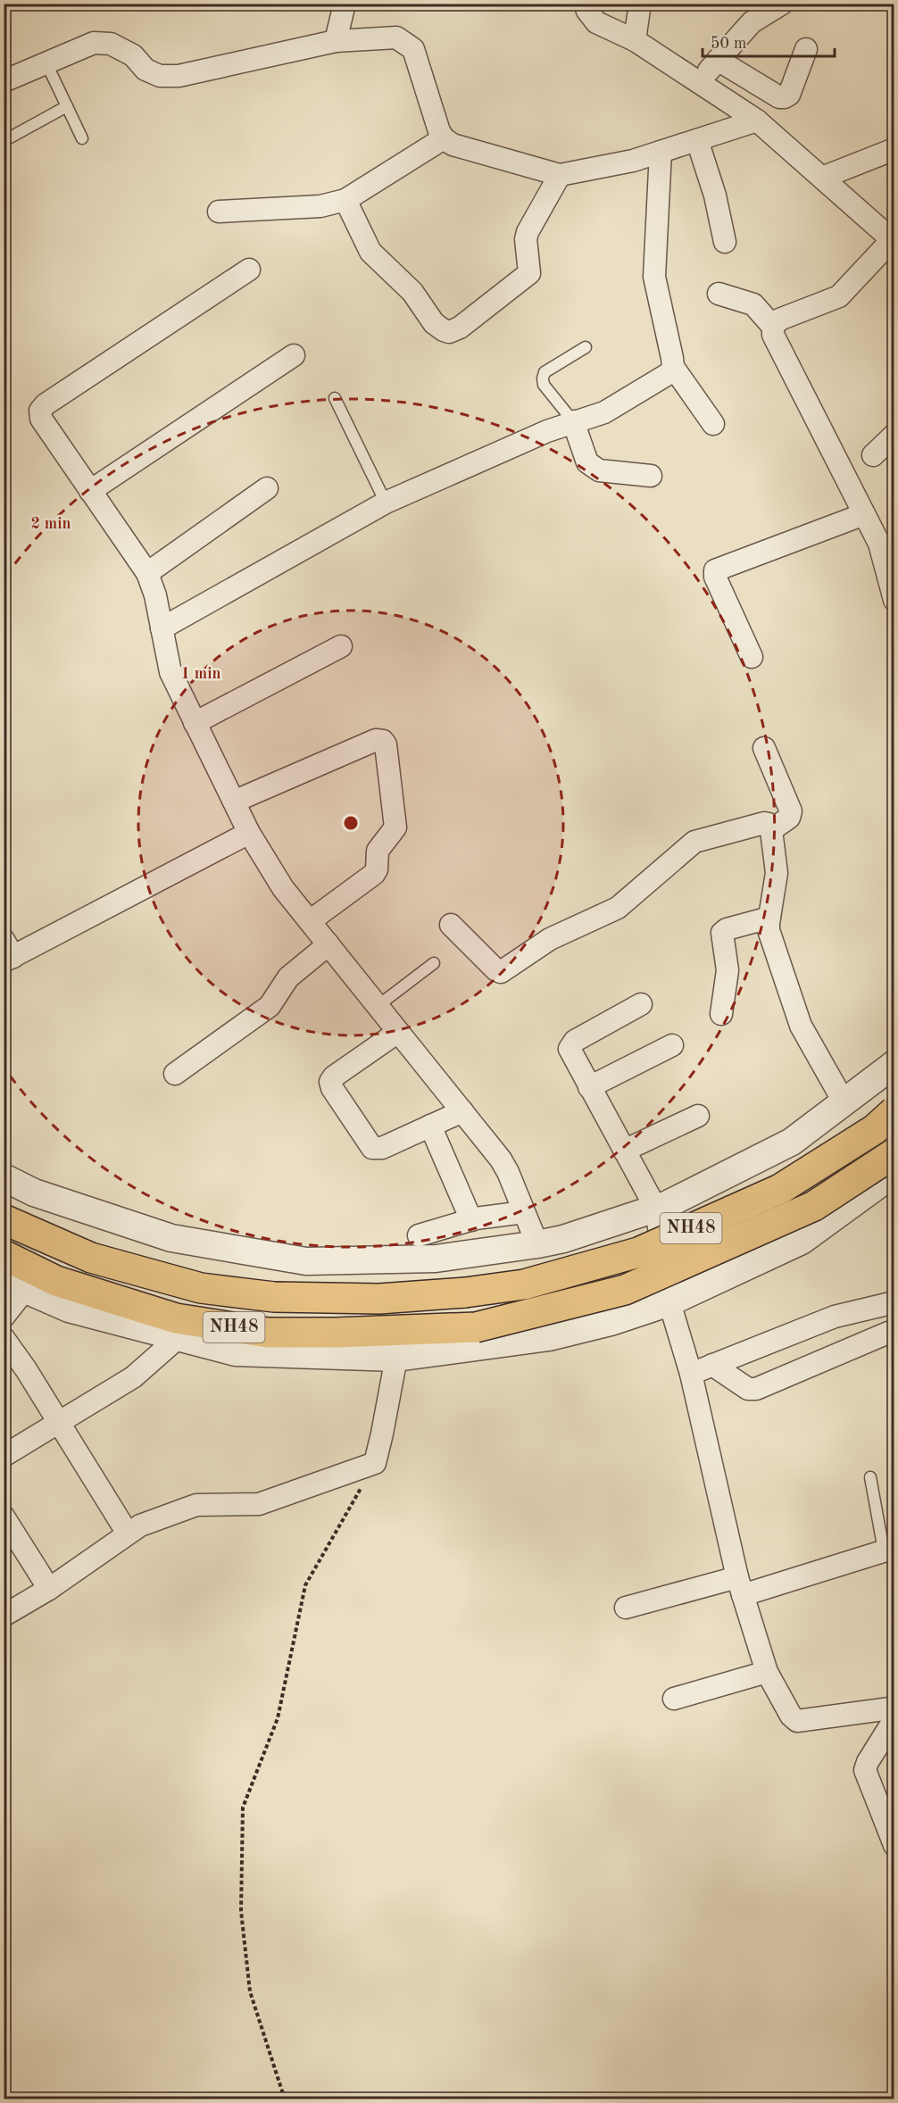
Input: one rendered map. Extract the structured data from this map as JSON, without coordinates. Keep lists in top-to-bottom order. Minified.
{"streets":{"highway":["NH48"]},"scale_bar":"50 m","rings":["2 min","1 min"]}
